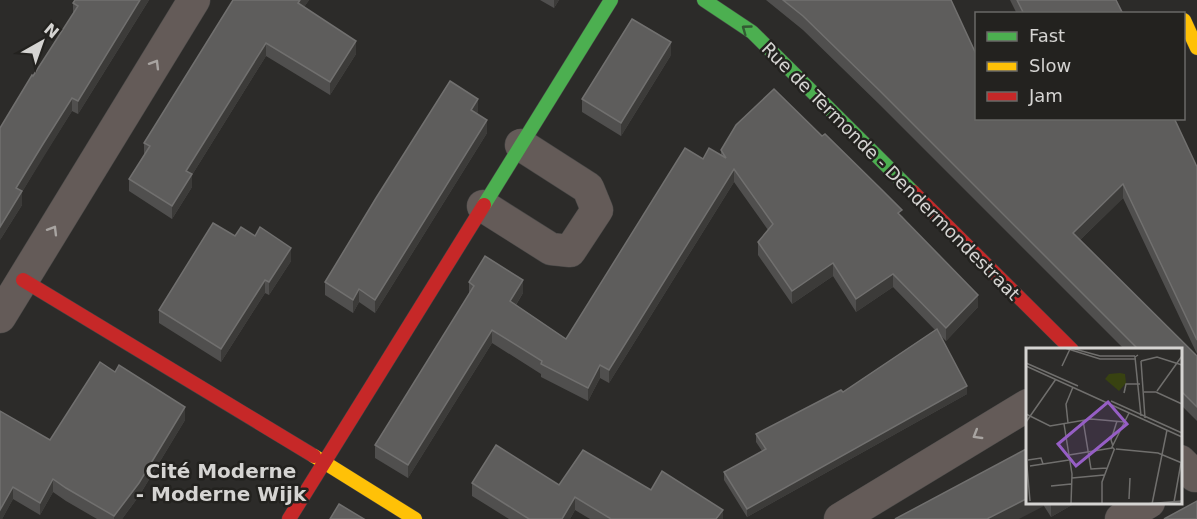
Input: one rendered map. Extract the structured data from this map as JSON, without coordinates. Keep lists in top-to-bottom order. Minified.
{"streets":{"street":["Rue de Termonde - Dendermondestraat"]},"one_way":["Rue de Termonde - Dendermondestraat"],"districts":["Cité Moderne - Moderne Wijk"],"legend":["Fast","Slow","Jam"],"north":"top right"}
